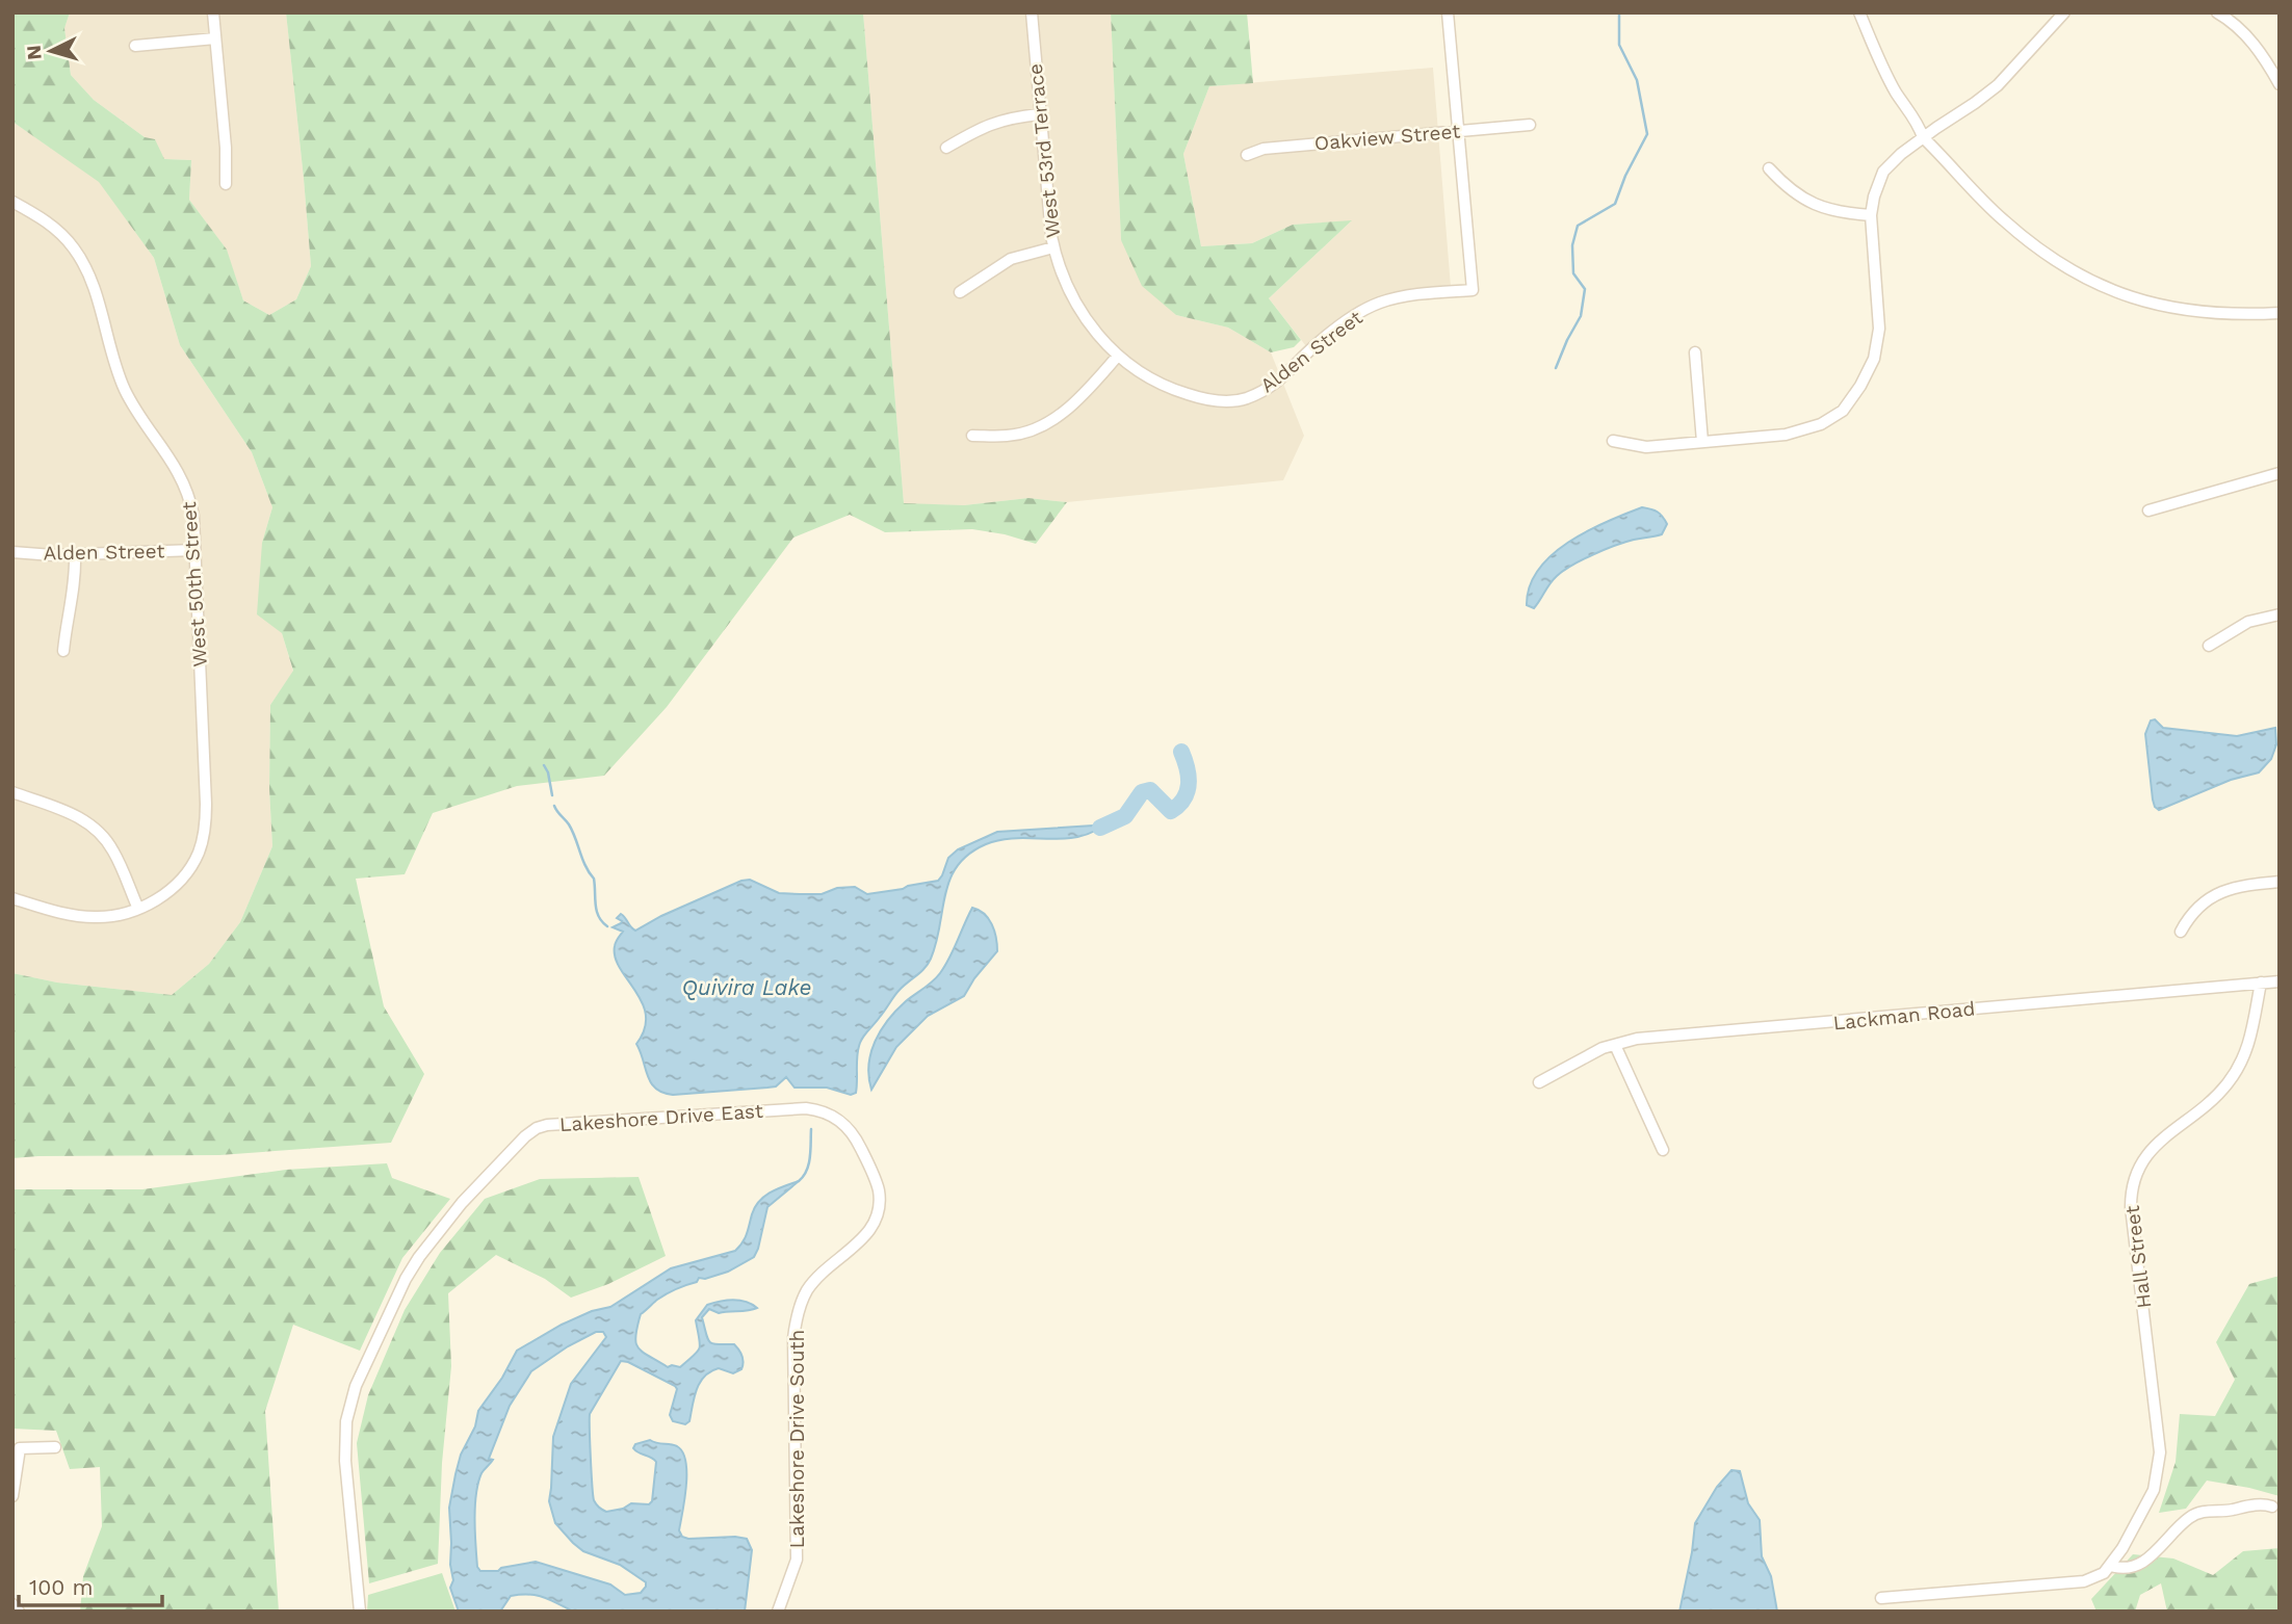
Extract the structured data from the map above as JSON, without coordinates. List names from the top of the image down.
{
  "streets": {
    "street": [
      "Oakview Street",
      "West 53rd Terrace",
      "Alden Street",
      "West 50th Street",
      "Lackman Road",
      "Lakeshore Drive East",
      "Hall Street",
      "Lakeshore Drive South"
    ]
  },
  "crossings": [
    ["Oakview Street", "Alden Street"],
    ["West 53rd Terrace", "Alden Street"],
    ["Alden Street", "West 50th Street"],
    ["Lackman Road", "Hall Street"],
    ["Lakeshore Drive East", "Lakeshore Drive South"]
  ],
  "water": ["Quivira Lake"],
  "scale_bar": "100 m",
  "north": "left"
}
